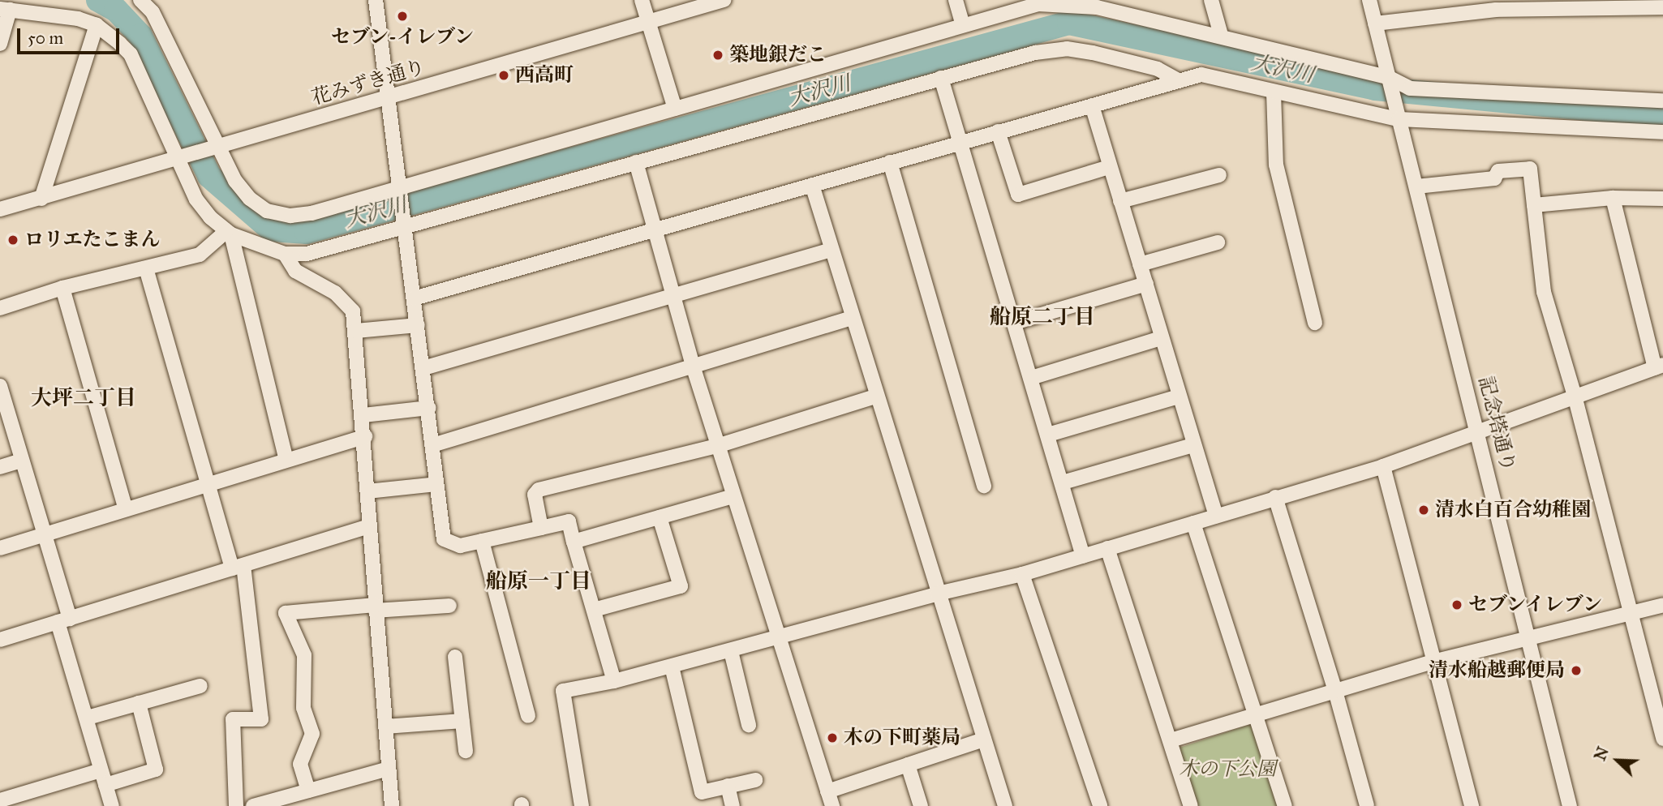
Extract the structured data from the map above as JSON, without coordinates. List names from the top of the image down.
{
  "streets": {
    "street": ["花みずき通り", "記念塔通り"]
  },
  "districts": ["船原二丁目", "大坪二丁目", "船原一丁目"],
  "water": ["大沢川"],
  "parks": ["木の下公園"],
  "places": [
    "セブン-イレブン",
    "築地銀だこ",
    "西高町",
    "ロリエたこまん",
    "清水白百合幼稚園",
    "セブンイレブン",
    "清水船越郵便局",
    "木の下町薬局"
  ],
  "scale_bar": "50 m",
  "north": "top left"
}
